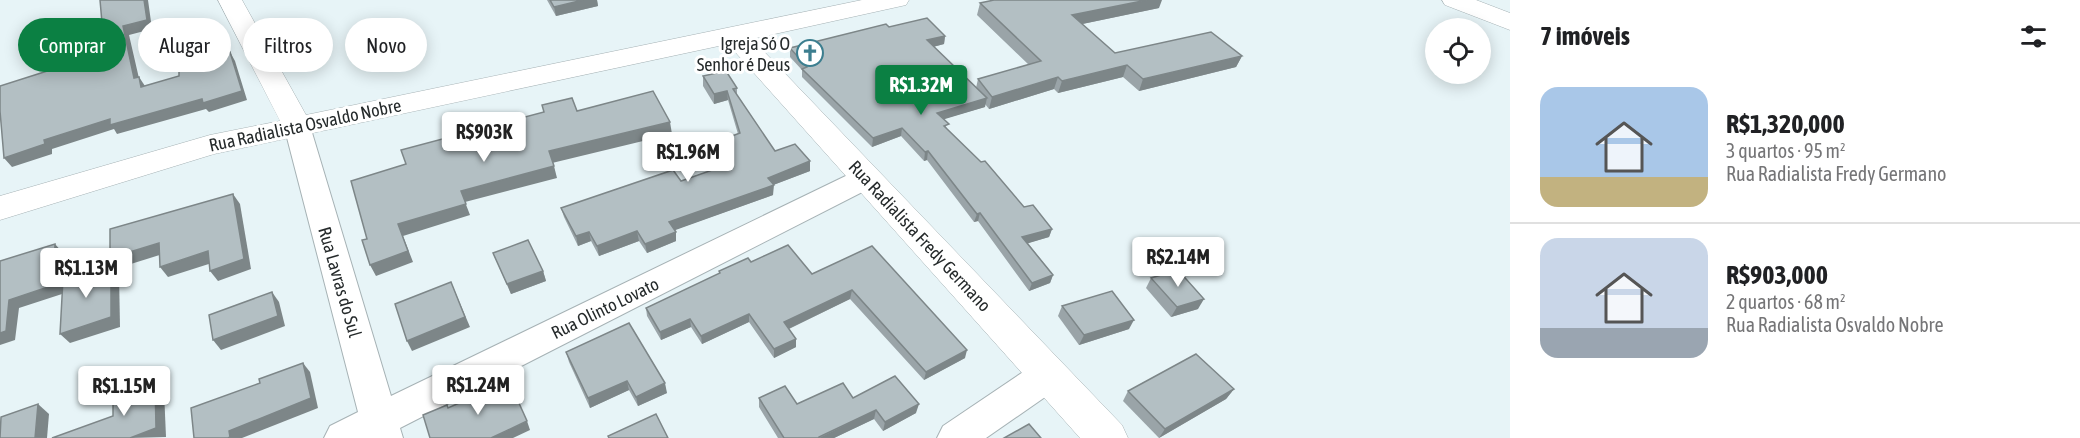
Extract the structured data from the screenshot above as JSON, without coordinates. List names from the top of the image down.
{
  "streets": {
    "street": [
      "Rua Radialista Osvaldo Nobre",
      "Rua Radialista Fredy Germano",
      "Rua Lavras do Sul",
      "Rua Olinto Lovato"
    ]
  },
  "crossings": [
    ["Rua Radialista Osvaldo Nobre", "Rua Radialista Fredy Germano"],
    ["Rua Radialista Osvaldo Nobre", "Rua Lavras do Sul"],
    ["Rua Radialista Fredy Germano", "Rua Olinto Lovato"],
    ["Rua Lavras do Sul", "Rua Olinto Lovato"]
  ],
  "places": {
    "church": ["Igreja Só O Senhor é Deus"]
  },
  "page": {
    "heading": "7 imóveis",
    "chip": [
      "Comprar",
      "Alugar",
      "Filtros",
      "Novo"
    ],
    "price": [
      "R$1.32M",
      "R$903K",
      "R$1.96M",
      "R$2.14M",
      "R$1.13M",
      "R$1.24M",
      "R$1.15M"
    ],
    "list": [
      {
        "name": "R$1,320,000",
        "note": "3 quartos · 95 m² · Rua Radialista Fredy Germano"
      },
      {
        "name": "R$903,000",
        "note": "2 quartos · 68 m² · Rua Radialista Osvaldo Nobre"
      }
    ]
  }
}
